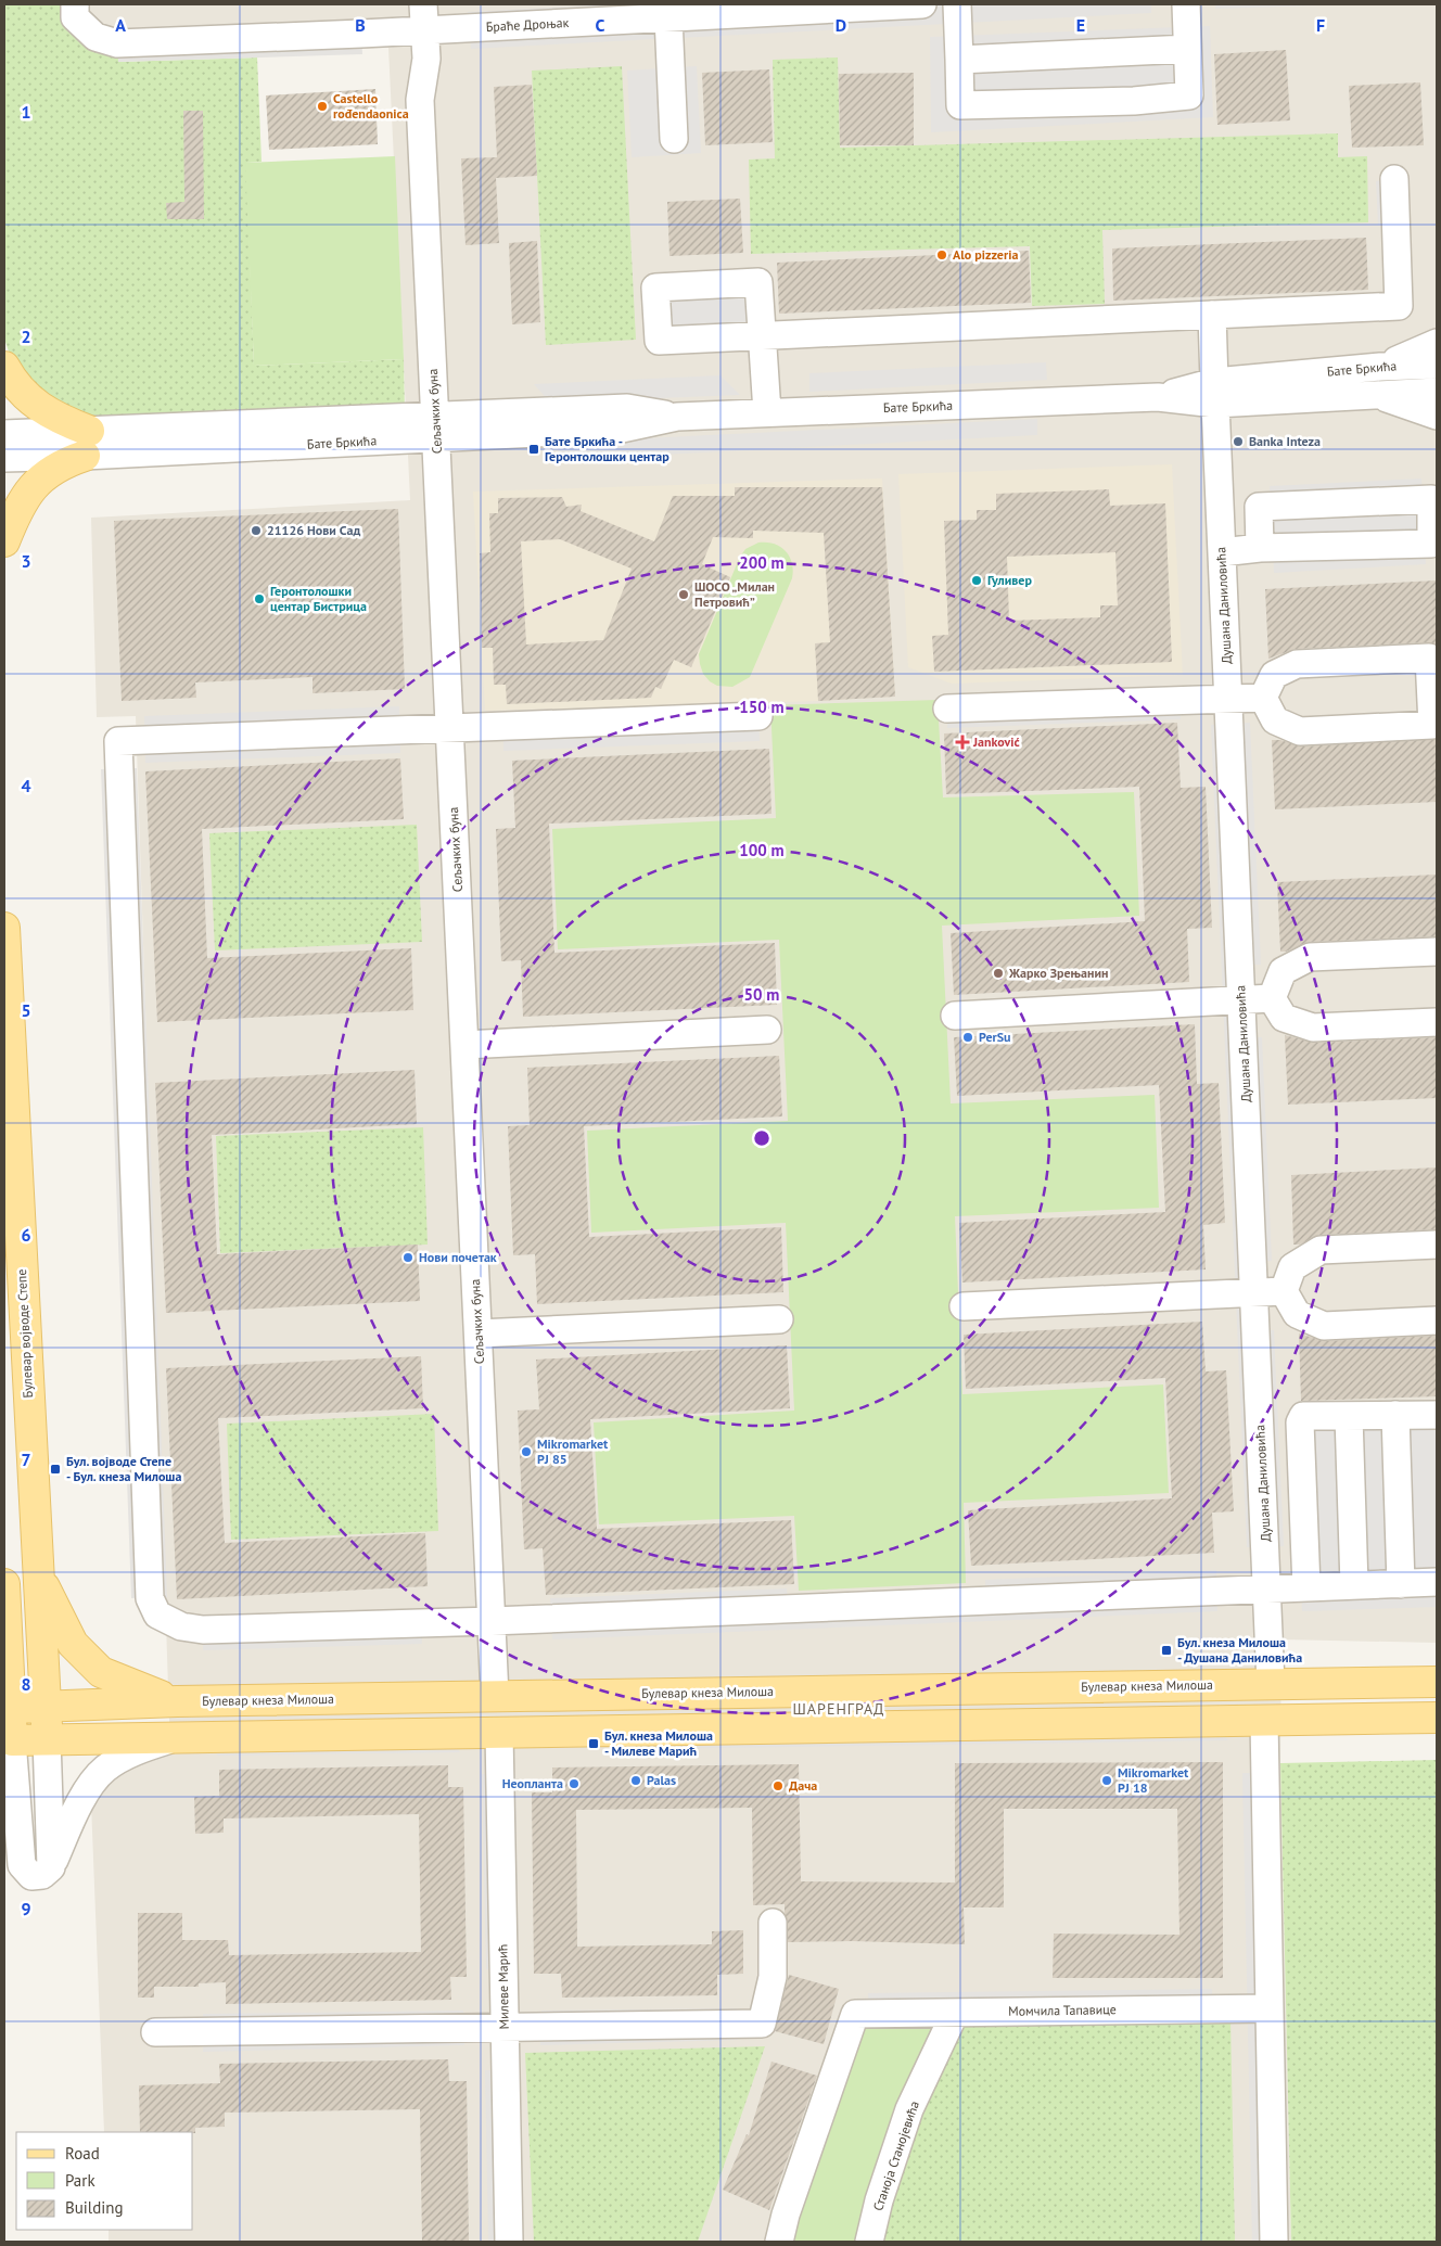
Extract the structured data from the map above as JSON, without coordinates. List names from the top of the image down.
{
  "streets": {
    "main road": ["Булевар војводе Степе", "Булевар кнеза Милоша"],
    "street": [
      "Браће Дроњак",
      "Бате Бркића",
      "Сељачких буна",
      "Душана Даниловића",
      "Милеве Марић",
      "Момчила Тапавице",
      "Станоја Станојевића"
    ]
  },
  "crossings": [
    ["Браће Дроњак", "Сељачких буна"],
    ["Бате Бркића", "Сељачких буна"],
    ["Бате Бркића", "Душана Даниловића"],
    ["Сељачких буна", "Булевар кнеза Милоша"],
    ["Душана Даниловића", "Булевар кнеза Милоша"],
    ["Булевар војводе Степе", "Булевар кнеза Милоша"],
    ["Момчила Тапавице", "Станоја Станојевића"]
  ],
  "districts": ["ШАРЕНГРАД"],
  "places": {
    "other": [
      "Castello rođendaonica",
      "Alo pizzeria",
      "Banka Inteza",
      "21126 Нови Сад",
      "Гуливер",
      "ШОСО „Милан Петровић”",
      "Геронтолошки центар Бистрица",
      "Жарко Зрењанин",
      "PerSu",
      "Нови почетак",
      "Mikromarket PJ 85",
      "Palas",
      "Mikromarket PJ 18",
      "Неопланта",
      "Дача"
    ],
    "transit": [
      "Бате Бркића - Геронтолошки центар",
      "Бул. војводе Степе - Бул. кнеза Милоша",
      "Бул. кнеза Милоша - Душана Даниловића",
      "Бул. кнеза Милоша - Милеве Марић"
    ],
    "health": ["Janković"]
  },
  "legend": ["Road", "Park", "Building"],
  "grid": {
    "columns": [
      "A",
      "B",
      "C",
      "D",
      "E",
      "F"
    ],
    "rows": [
      "1",
      "2",
      "3",
      "4",
      "5",
      "6",
      "7",
      "8",
      "9"
    ]
  },
  "rings": [
    "200 m",
    "150 m",
    "100 m",
    "50 m"
  ]
}
